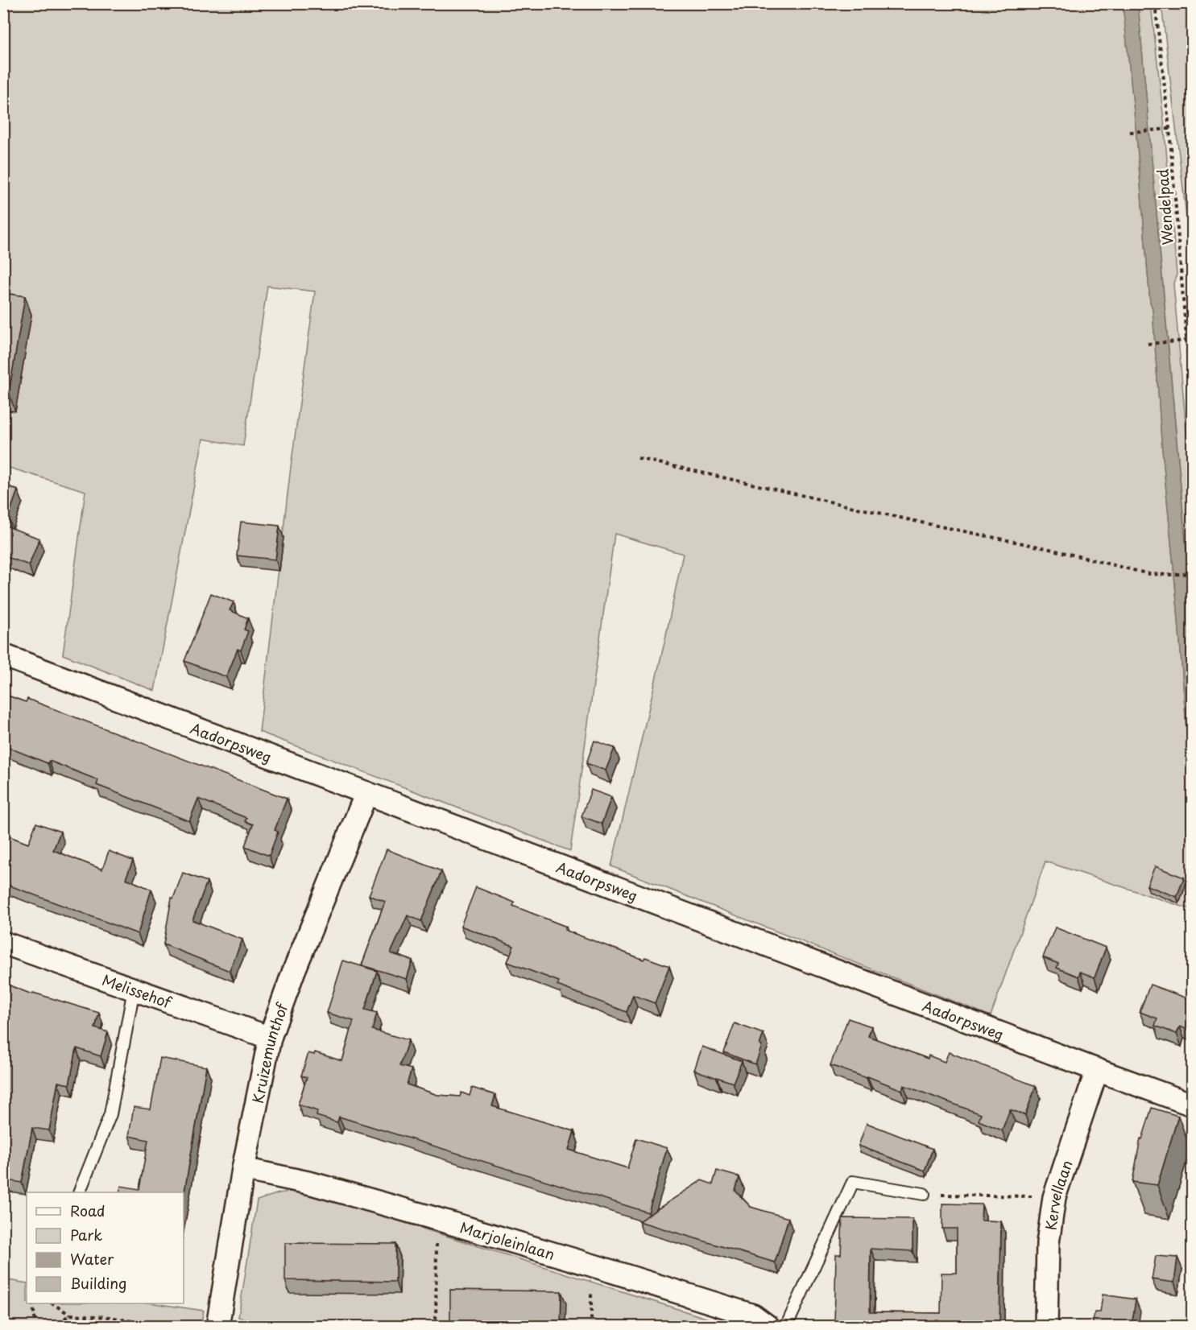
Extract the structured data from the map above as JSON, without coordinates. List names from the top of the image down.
{
  "streets": {
    "street": [
      "Aadorpsweg",
      "Melissehof",
      "Kruizemunthof",
      "Kervellaan",
      "Marjoleinlaan"
    ],
    "path": ["Wendelpad"]
  },
  "crossings": [
    ["Aadorpsweg", "Kruizemunthof"],
    ["Aadorpsweg", "Kervellaan"],
    ["Melissehof", "Kruizemunthof"],
    ["Kruizemunthof", "Marjoleinlaan"]
  ],
  "legend": [
    "Road",
    "Park",
    "Water",
    "Building"
  ]
}
